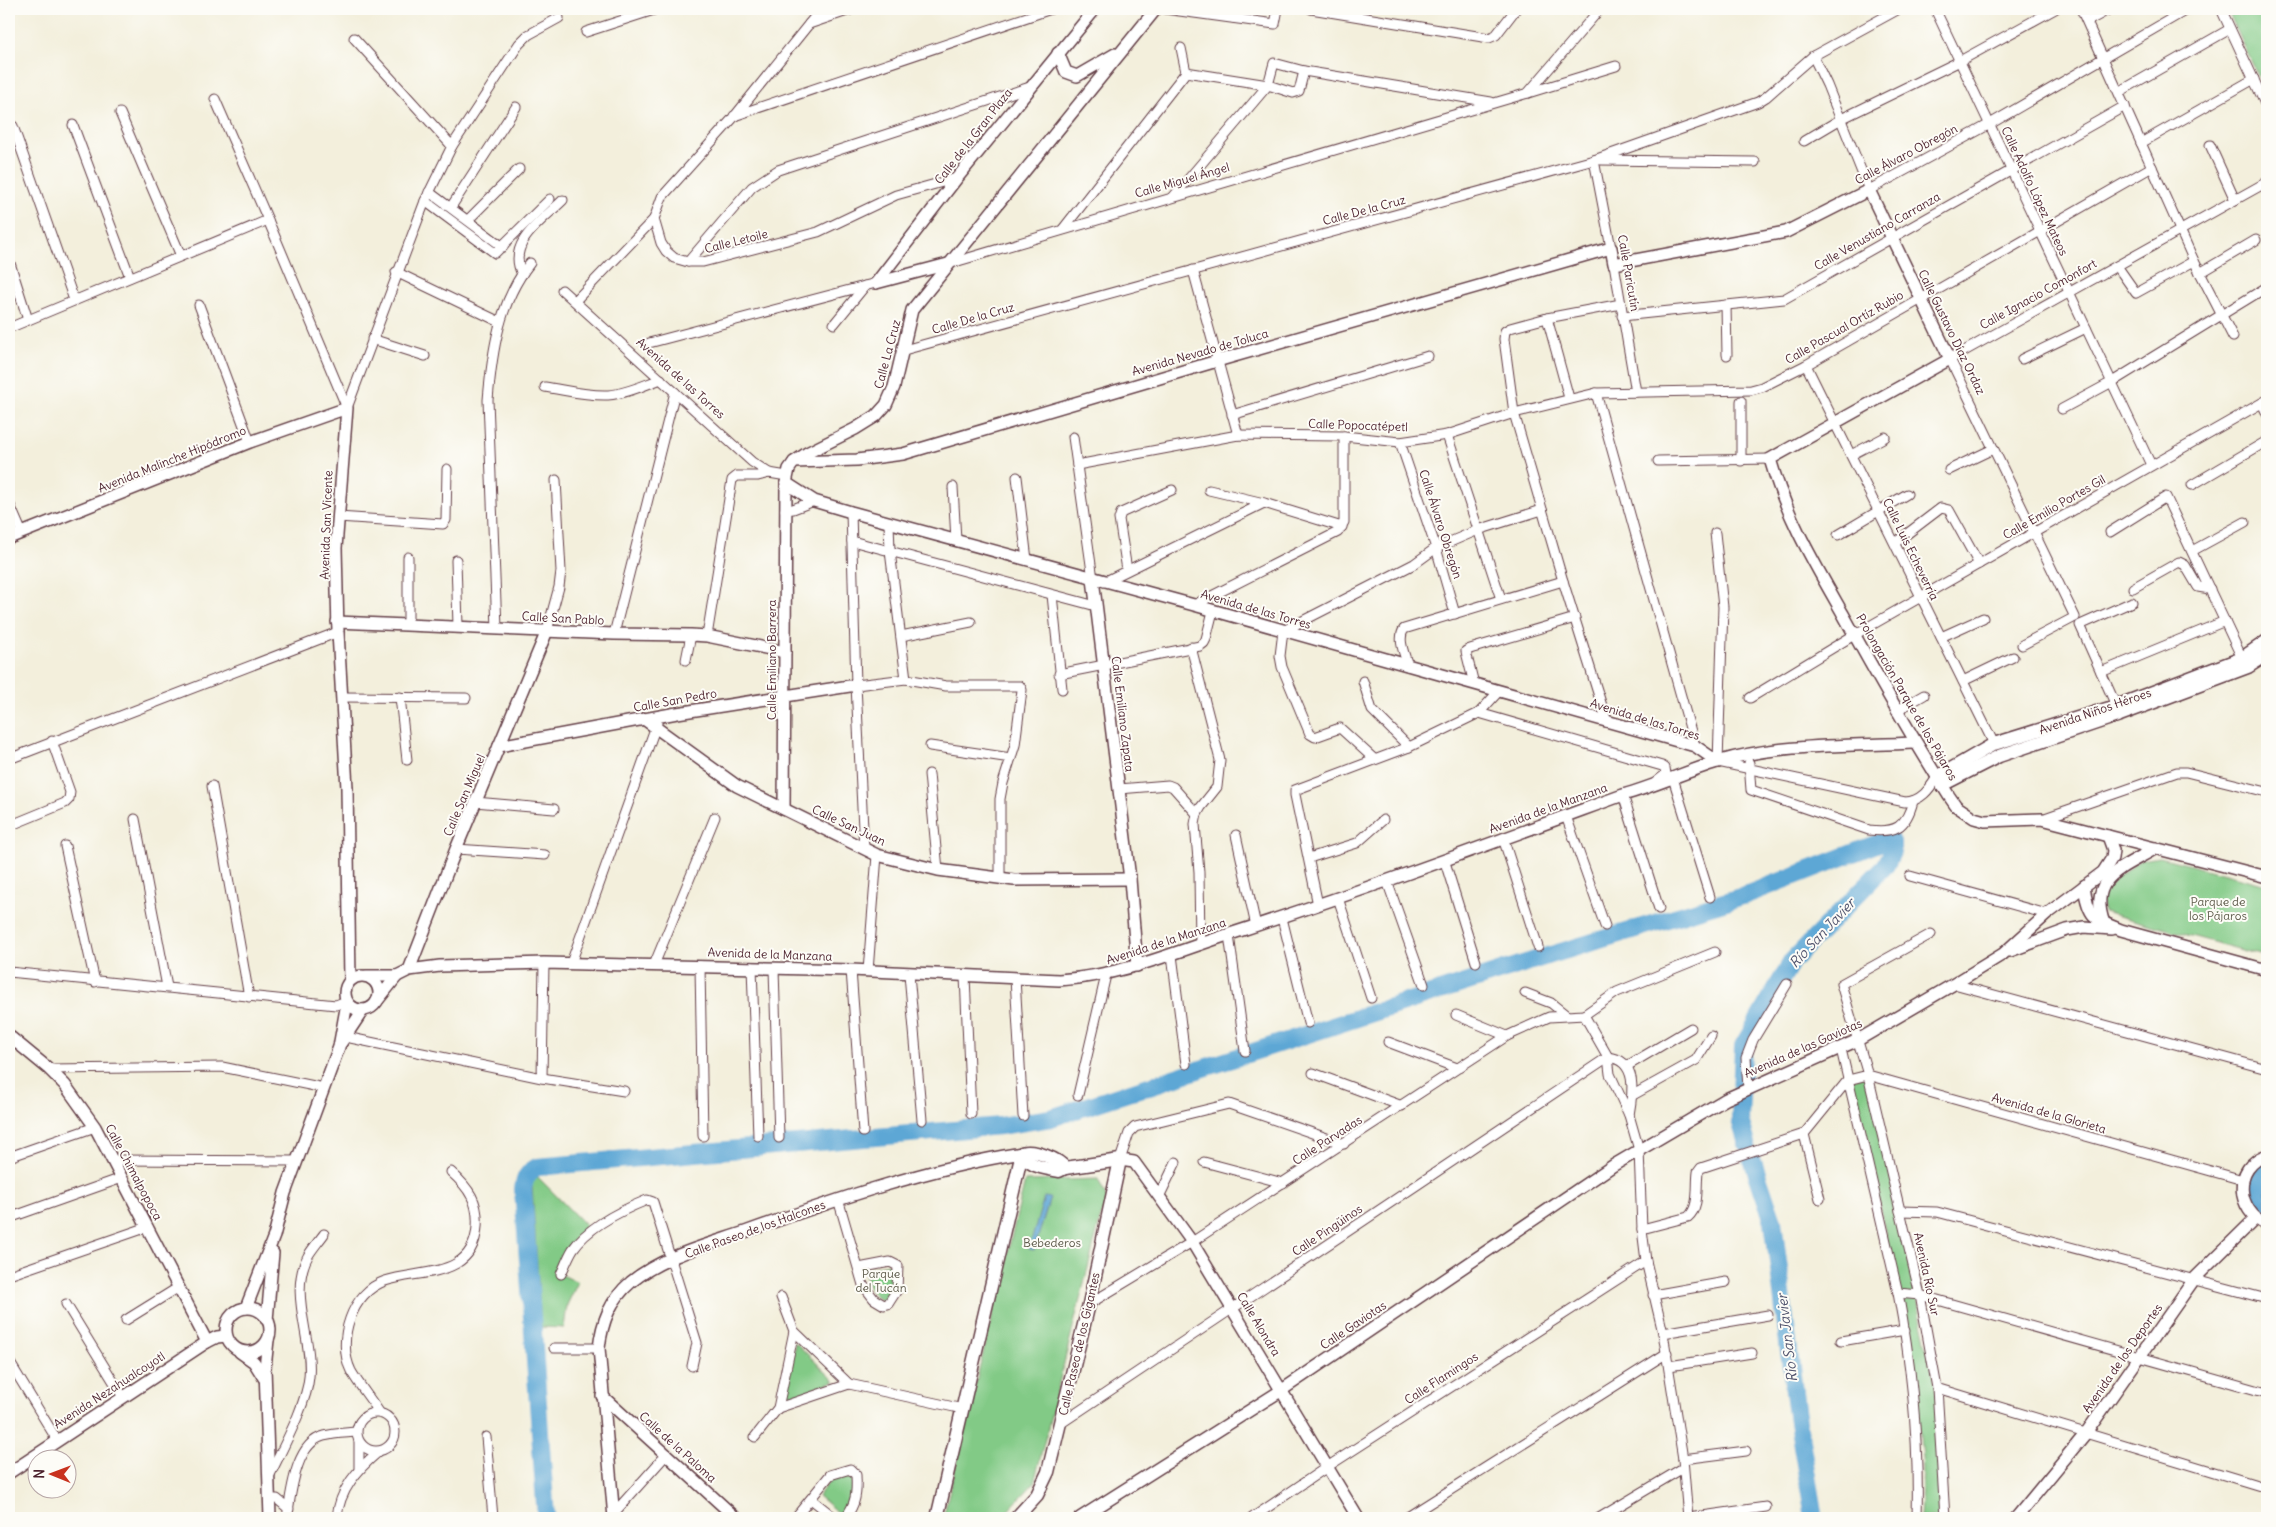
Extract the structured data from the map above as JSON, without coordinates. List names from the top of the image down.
{
  "streets": {
    "main road": ["Avenida Niños Héroes", "Calle Paseo de los Halcones", "Calle Paseo de los Gigantes"],
    "street": [
      "Calle de la Gran Plaza",
      "Calle Álvaro Obregón",
      "Calle Miguel Ángel",
      "Calle Adolfo López Mateos",
      "Calle De la Cruz",
      "Calle Venustiano Carranza",
      "Calle Letoile",
      "Calle Paricutín",
      "Calle Ignacio Comonfort",
      "Calle Pascual Ortíz Rubio",
      "Calle Gustavo Díaz Ordaz",
      "Avenida Nevado de Toluca",
      "Calle La Cruz",
      "Avenida de las Torres",
      "Calle Popocatépetl",
      "Avenida Malinche Hipódromo",
      "Calle Emilio Portes Gil",
      "Avenida San Vicente",
      "Calle Luis Echeverría",
      "Calle San Pablo",
      "Calle Emiliano Barrera",
      "Prolongación Parque de los Pájaros",
      "Calle San Pedro",
      "Calle Emiliano Zapata",
      "Calle San Miguel",
      "Avenida de la Manzana",
      "Calle San Juan",
      "Avenida de las Gaviotas",
      "Avenida de la Glorieta",
      "Calle Parvadas",
      "Calle Chimalpopoca",
      "Calle Pingüinos",
      "Avenida Río Sur",
      "Calle Alondra",
      "Calle Gaviotas",
      "Avenida de los Deportes",
      "Calle Flamingos",
      "Avenida Nezahualcoyotl",
      "Calle de la Paloma"
    ]
  },
  "crossings": [
    ["Calle de la Gran Plaza", "Calle Miguel Ángel"],
    ["Calle de la Gran Plaza", "Calle Letoile"],
    ["Calle Álvaro Obregón", "Calle Adolfo López Mateos"],
    ["Calle Álvaro Obregón", "Calle Paricutín"],
    ["Calle Álvaro Obregón", "Calle Gustavo Díaz Ordaz"],
    ["Calle Álvaro Obregón", "Calle Popocatépetl"],
    ["Calle Miguel Ángel", "Calle La Cruz"],
    ["Calle Adolfo López Mateos", "Calle Venustiano Carranza"],
    ["Calle Adolfo López Mateos", "Calle Ignacio Comonfort"],
    ["Calle Adolfo López Mateos", "Calle Pascual Ortíz Rubio"],
    ["Calle Adolfo López Mateos", "Calle Emilio Portes Gil"],
    ["Calle De la Cruz", "Calle Paricutín"],
    ["Calle De la Cruz", "Calle Gustavo Díaz Ordaz"],
    ["Calle De la Cruz", "Calle La Cruz"],
    ["Calle Venustiano Carranza", "Calle Paricutín"],
    ["Calle Venustiano Carranza", "Calle Gustavo Díaz Ordaz"],
    ["Calle Paricutín", "Calle Pascual Ortíz Rubio"],
    ["Calle Paricutín", "Avenida Nevado de Toluca"],
    ["Calle Paricutín", "Calle Popocatépetl"],
    ["Calle Ignacio Comonfort", "Calle Gustavo Díaz Ordaz"],
    ["Calle Ignacio Comonfort", "Calle Luis Echeverría"],
    ["Calle Ignacio Comonfort", "Prolongación Parque de los Pájaros"],
    ["Calle Pascual Ortíz Rubio", "Calle Gustavo Díaz Ordaz"],
    ["Calle Pascual Ortíz Rubio", "Calle Popocatépetl"],
    ["Calle Pascual Ortíz Rubio", "Calle Luis Echeverría"],
    ["Calle Gustavo Díaz Ordaz", "Calle Emilio Portes Gil"],
    ["Calle Gustavo Díaz Ordaz", "Avenida Niños Héroes"],
    ["Avenida Nevado de Toluca", "Calle La Cruz"],
    ["Avenida Nevado de Toluca", "Avenida de las Torres"],
    ["Calle La Cruz", "Avenida de las Torres"],
    ["Avenida de las Torres", "Calle Emiliano Zapata"],
    ["Avenida de las Torres", "Avenida de la Manzana"],
    ["Calle Popocatépetl", "Calle Emiliano Zapata"],
    ["Avenida Malinche Hipódromo", "Avenida San Vicente"],
    ["Calle Emilio Portes Gil", "Calle Luis Echeverría"],
    ["Calle Emilio Portes Gil", "Prolongación Parque de los Pájaros"],
    ["Avenida San Vicente", "Calle San Pablo"],
    ["Avenida San Vicente", "Avenida de la Manzana"],
    ["Calle Luis Echeverría", "Avenida Niños Héroes"],
    ["Calle San Pablo", "Calle Emiliano Barrera"],
    ["Calle San Pablo", "Calle San Miguel"],
    ["Calle Emiliano Barrera", "Calle San Pedro"],
    ["Calle Emiliano Barrera", "Calle San Juan"],
    ["Prolongación Parque de los Pájaros", "Avenida Niños Héroes"],
    ["Prolongación Parque de los Pájaros", "Avenida de la Manzana"],
    ["Prolongación Parque de los Pájaros", "Avenida de las Gaviotas"],
    ["Calle San Pedro", "Calle San Miguel"],
    ["Calle San Pedro", "Calle San Juan"],
    ["Calle Emiliano Zapata", "Avenida de la Manzana"],
    ["Calle Emiliano Zapata", "Calle San Juan"],
    ["Calle San Miguel", "Avenida de la Manzana"],
    ["Avenida de las Gaviotas", "Avenida Río Sur"],
    ["Avenida de las Gaviotas", "Calle Gaviotas"],
    ["Avenida de la Glorieta", "Avenida Río Sur"],
    ["Calle Parvadas", "Calle Alondra"],
    ["Calle Parvadas", "Calle Paseo de los Gigantes"],
    ["Calle Chimalpopoca", "Avenida Nezahualcoyotl"],
    ["Calle Paseo de los Halcones", "Calle Alondra"],
    ["Calle Paseo de los Halcones", "Calle Paseo de los Gigantes"],
    ["Calle Paseo de los Halcones", "Calle de la Paloma"],
    ["Calle Pingüinos", "Calle Alondra"],
    ["Calle Pingüinos", "Calle Paseo de los Gigantes"],
    ["Calle Alondra", "Calle Gaviotas"],
    ["Calle Alondra", "Calle Paseo de los Gigantes"],
    ["Calle Alondra", "Calle Flamingos"]
  ],
  "water": ["Río San Javier"],
  "parks": ["Parque de los Pájaros", "Bebederos", "Parque del Tucán"],
  "north": "left"
}
